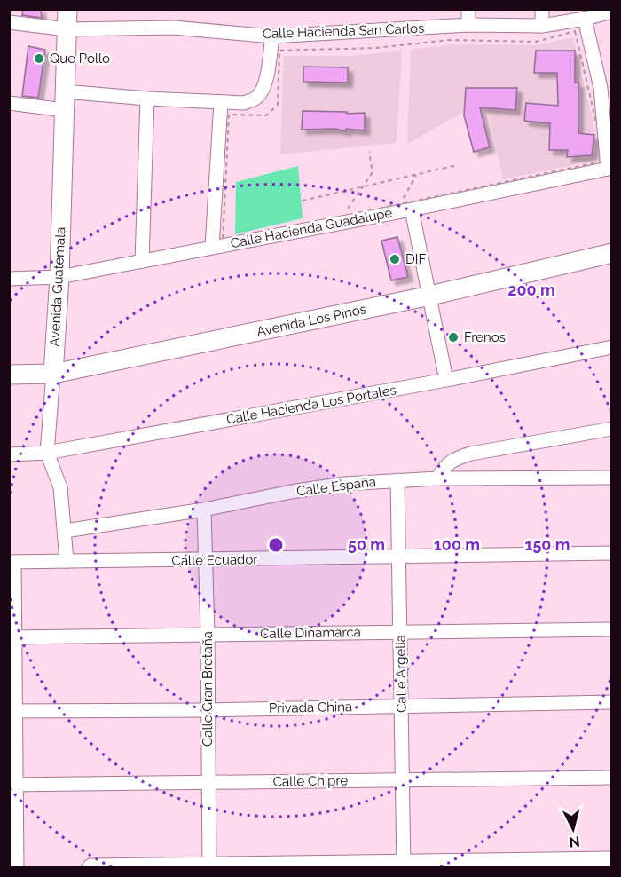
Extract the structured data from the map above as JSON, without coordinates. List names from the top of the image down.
{
  "streets": {
    "street": [
      "Calle Hacienda San Carlos",
      "Calle Hacienda Guadalupe",
      "Avenida Guatemala",
      "Avenida Los Pinos",
      "Calle Hacienda Los Portales",
      "Calle España",
      "Calle Ecuador",
      "Calle Dinamarca",
      "Calle Argelia",
      "Calle Gran Bretaña",
      "Privada China",
      "Calle Chipre"
    ]
  },
  "crossings": [
    ["Calle Hacienda San Carlos", "Avenida Guatemala"],
    ["Calle Hacienda Guadalupe", "Avenida Guatemala"],
    ["Avenida Guatemala", "Avenida Los Pinos"],
    ["Avenida Guatemala", "Calle Hacienda Los Portales"],
    ["Avenida Guatemala", "Calle España"],
    ["Avenida Guatemala", "Calle Ecuador"],
    ["Calle España", "Calle Argelia"],
    ["Calle España", "Calle Gran Bretaña"],
    ["Calle Ecuador", "Calle Argelia"],
    ["Calle Ecuador", "Calle Gran Bretaña"],
    ["Calle Dinamarca", "Calle Argelia"],
    ["Calle Dinamarca", "Calle Gran Bretaña"],
    ["Calle Argelia", "Privada China"],
    ["Calle Argelia", "Calle Chipre"],
    ["Calle Gran Bretaña", "Privada China"],
    ["Calle Gran Bretaña", "Calle Chipre"]
  ],
  "places": ["Que Pollo", "DIF", "Frenos"],
  "north": "bottom",
  "rings": [
    "200 m",
    "50 m",
    "100 m",
    "150 m"
  ]
}
